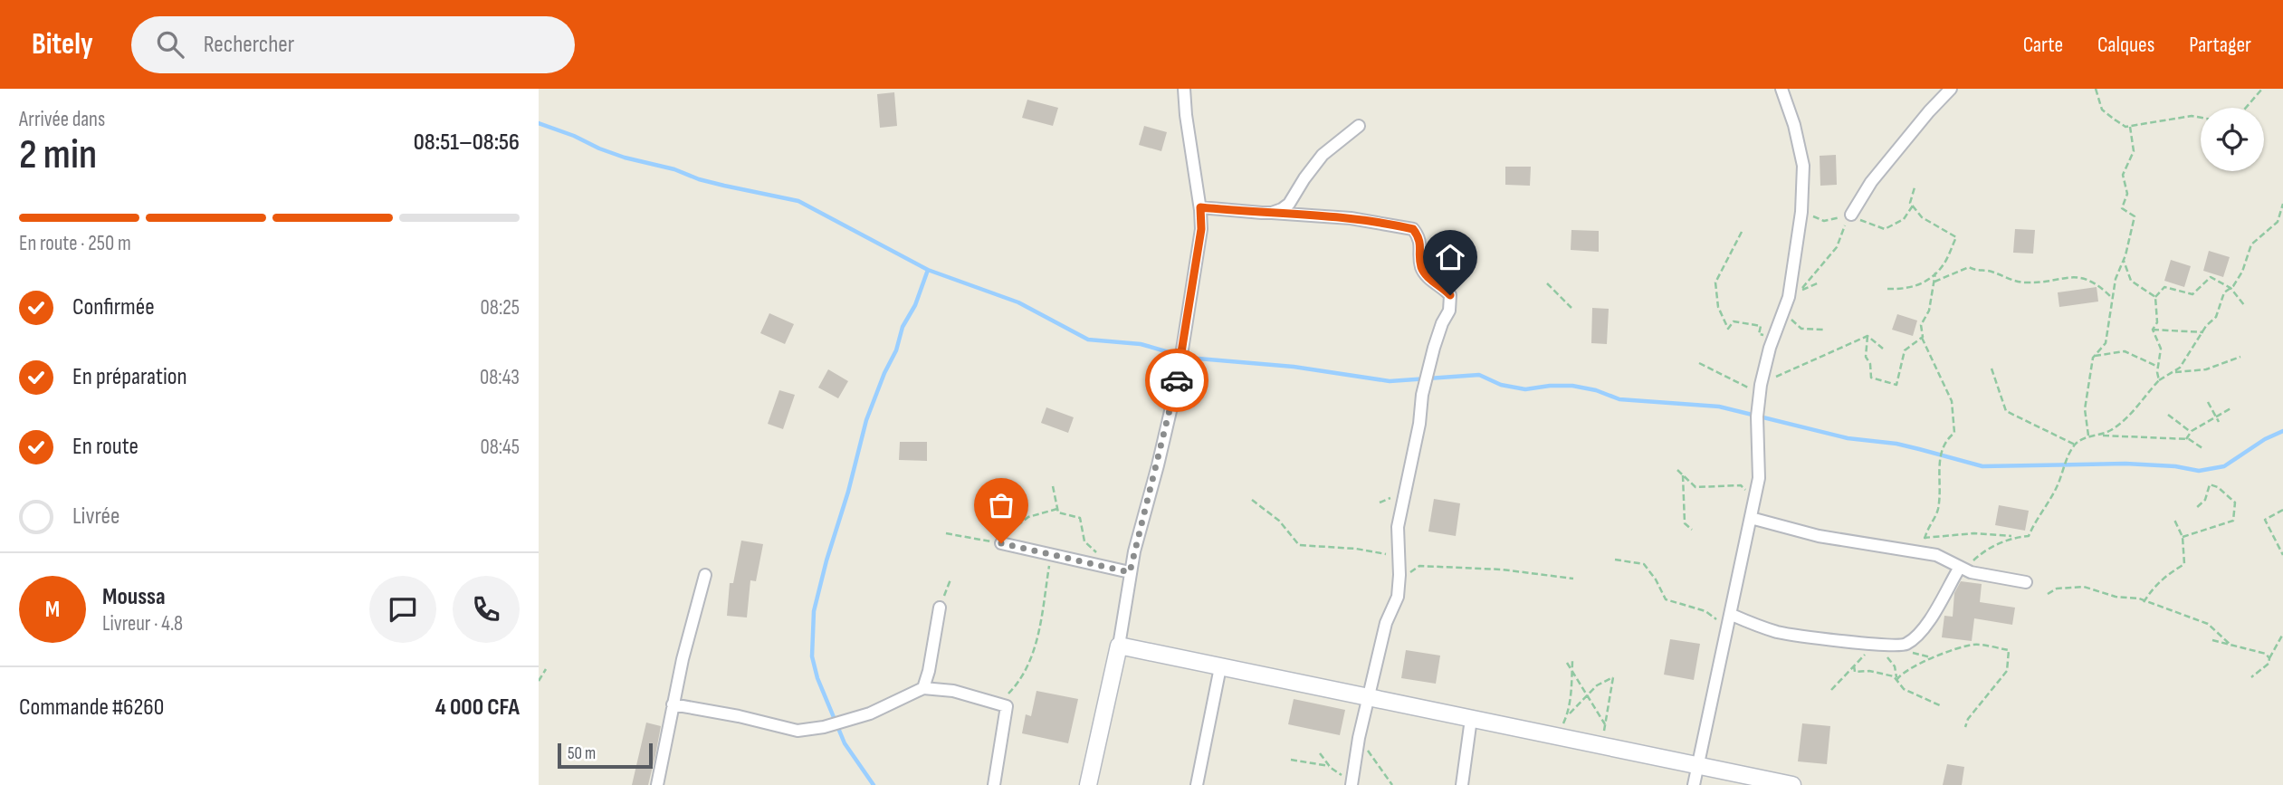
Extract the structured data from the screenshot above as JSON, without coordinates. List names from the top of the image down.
{
  "scale_bar": "50 m",
  "page": {
    "header": "Bitely",
    "search": "Rechercher",
    "nav": ["Carte", "Calques", "Partager"],
    "heading": ["2 min", "Arrivée dans", "08:51–08:56"],
    "panel": [
      "Moussa",
      "Livreur · 4.8",
      "Commande #6260",
      "4 000 CFA"
    ],
    "bar": "En route · 250 m",
    "list": [
      ["Confirmée", "08:25"],
      ["En préparation", "08:43"],
      ["En route", "08:45"],
      "Livrée"
    ],
    "round": "M",
    "scale": "50 m"
  }
}
